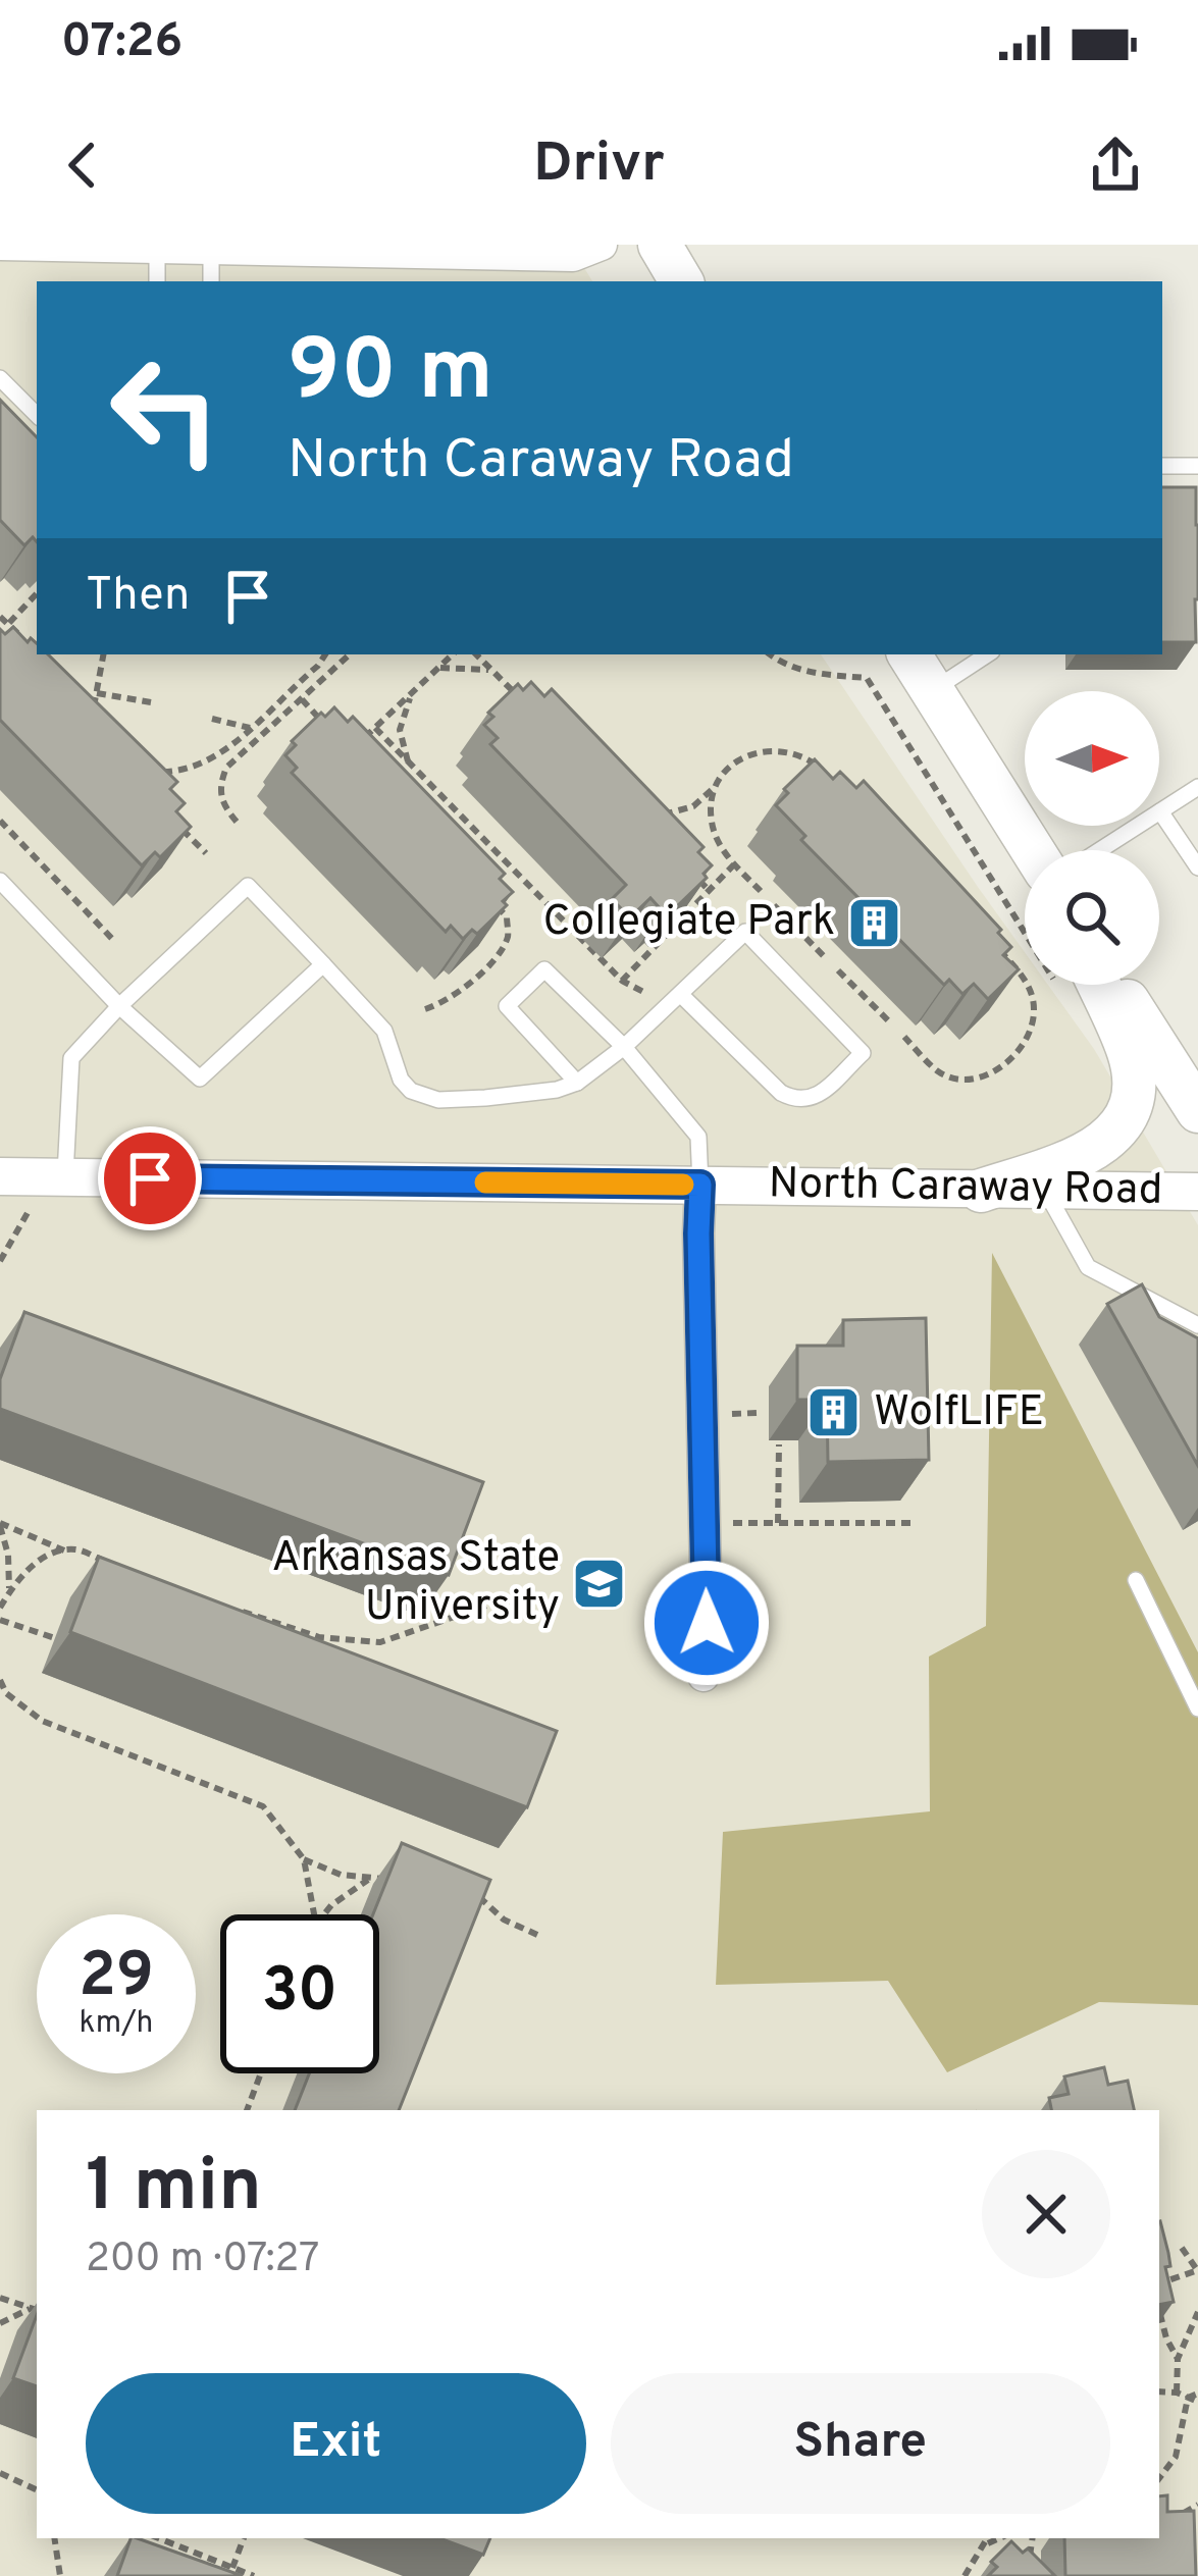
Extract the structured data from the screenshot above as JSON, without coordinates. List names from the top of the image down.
{
  "streets": {
    "street": ["North Caraway Road"]
  },
  "places": {
    "building": ["Collegiate Park", "WolfLIFE"],
    "school or university": ["Arkansas State University"]
  },
  "north": "right",
  "page": {
    "status": "07:26",
    "header": "Drivr",
    "turn": ["90 m", "North Caraway Road"],
    "then": "Then",
    "speed": "29 km/h",
    "limit": "30",
    "heading": ["1 min", "200 m · 07:27"],
    "buttons": ["Exit", "Share"]
  }
}
